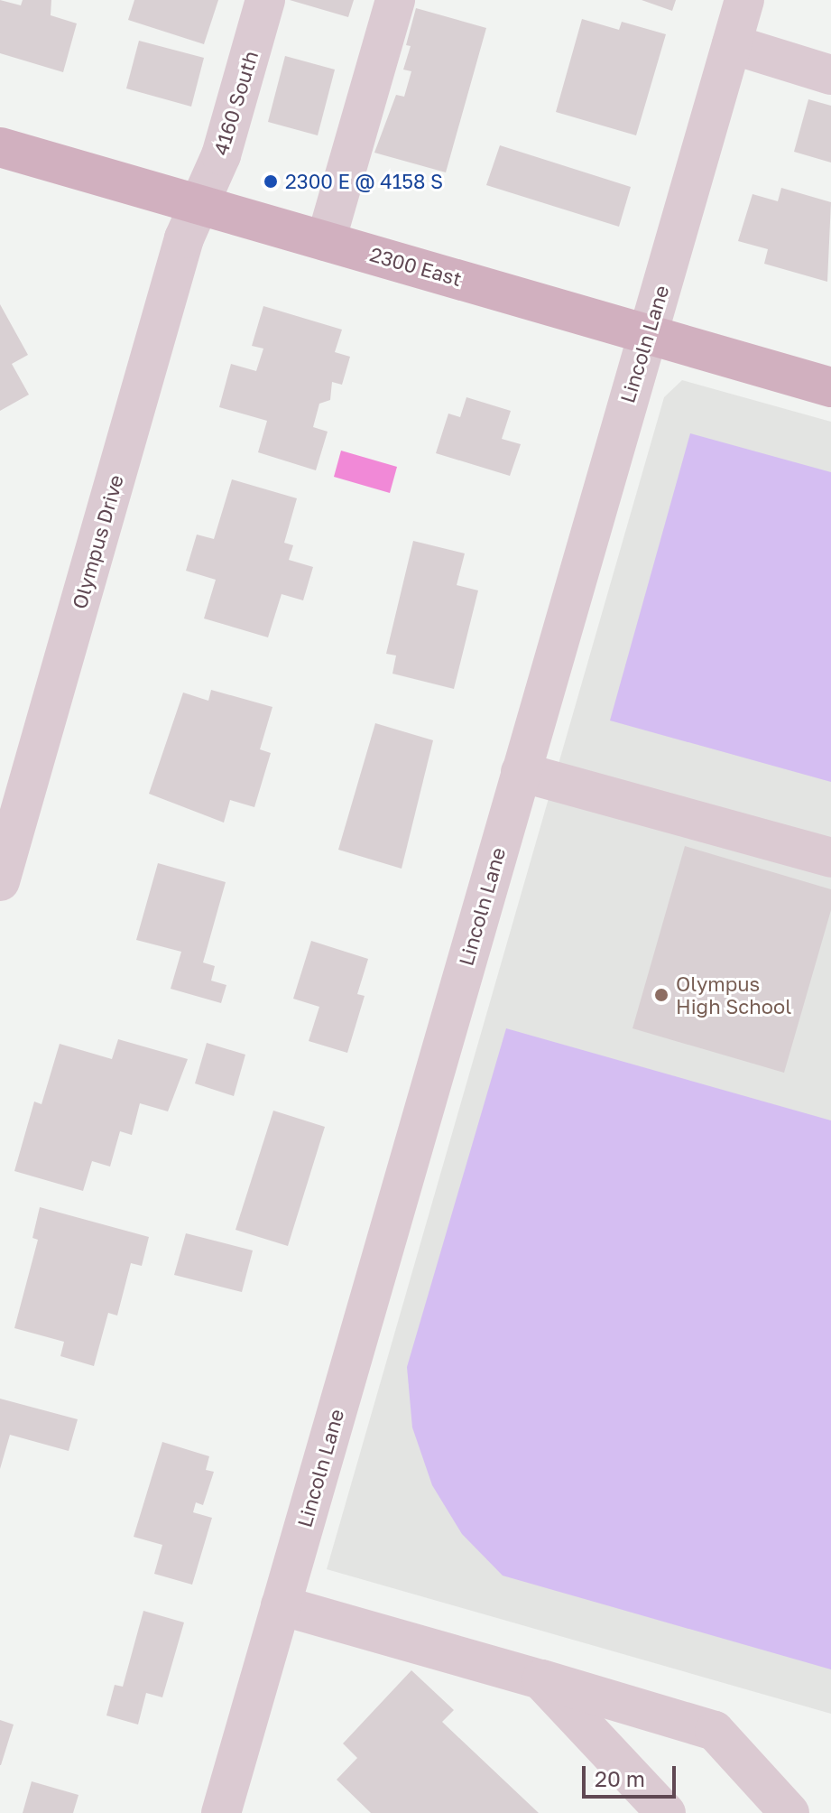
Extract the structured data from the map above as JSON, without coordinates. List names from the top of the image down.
{
  "streets": {
    "main road": ["2300 East"],
    "street": ["4160 South", "Lincoln Lane", "Olympus Drive"]
  },
  "crossings": [
    ["4160 South", "2300 East"],
    ["4160 South", "Olympus Drive"],
    ["2300 East", "Lincoln Lane"],
    ["2300 East", "Olympus Drive"]
  ],
  "places": ["2300 E @ 4158 S", "Olympus High School"],
  "scale_bar": "20 m"
}
